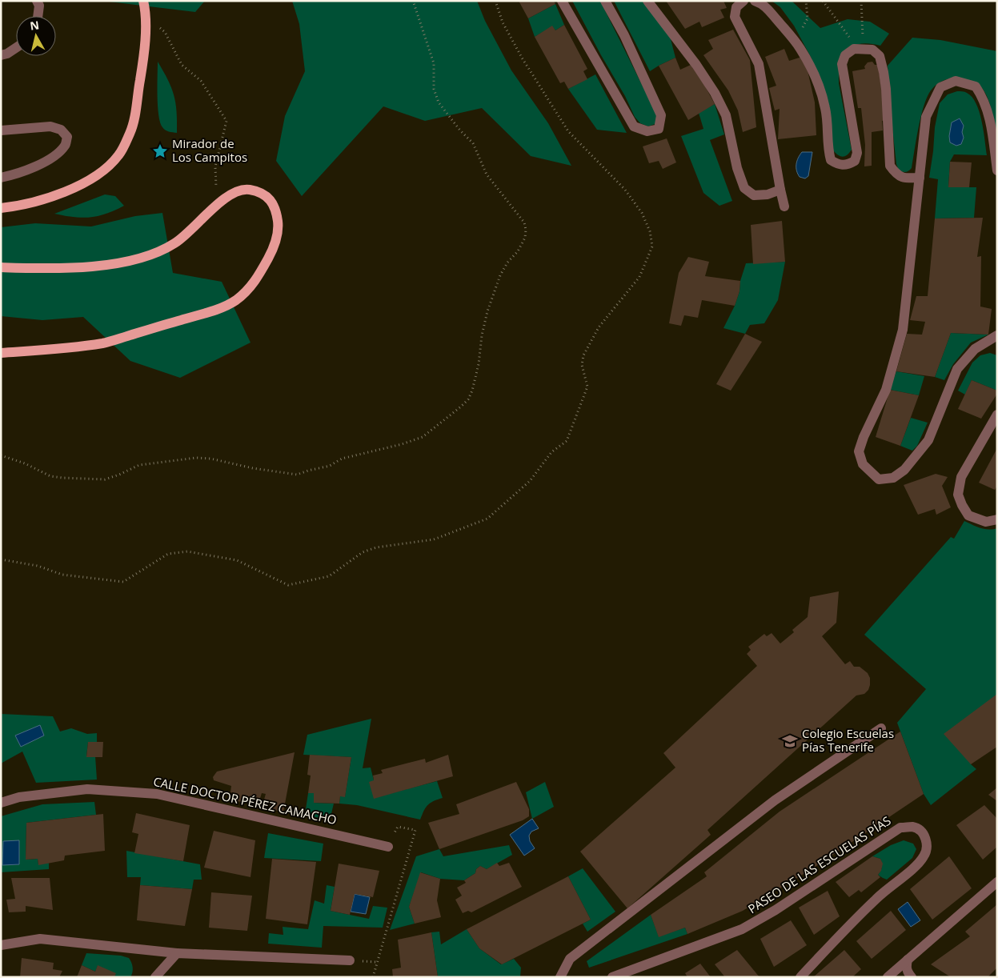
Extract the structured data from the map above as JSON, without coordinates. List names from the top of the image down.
{
  "streets": {
    "street": ["CALLE DOCTOR PÉREZ CAMACHO", "PASEO DE LAS ESCUELAS PÍAS"]
  },
  "places": {
    "place": ["Mirador de Los Campitos"],
    "school or university": ["Colegio Escuelas Pías Tenerife"]
  },
  "north": "top"
}
